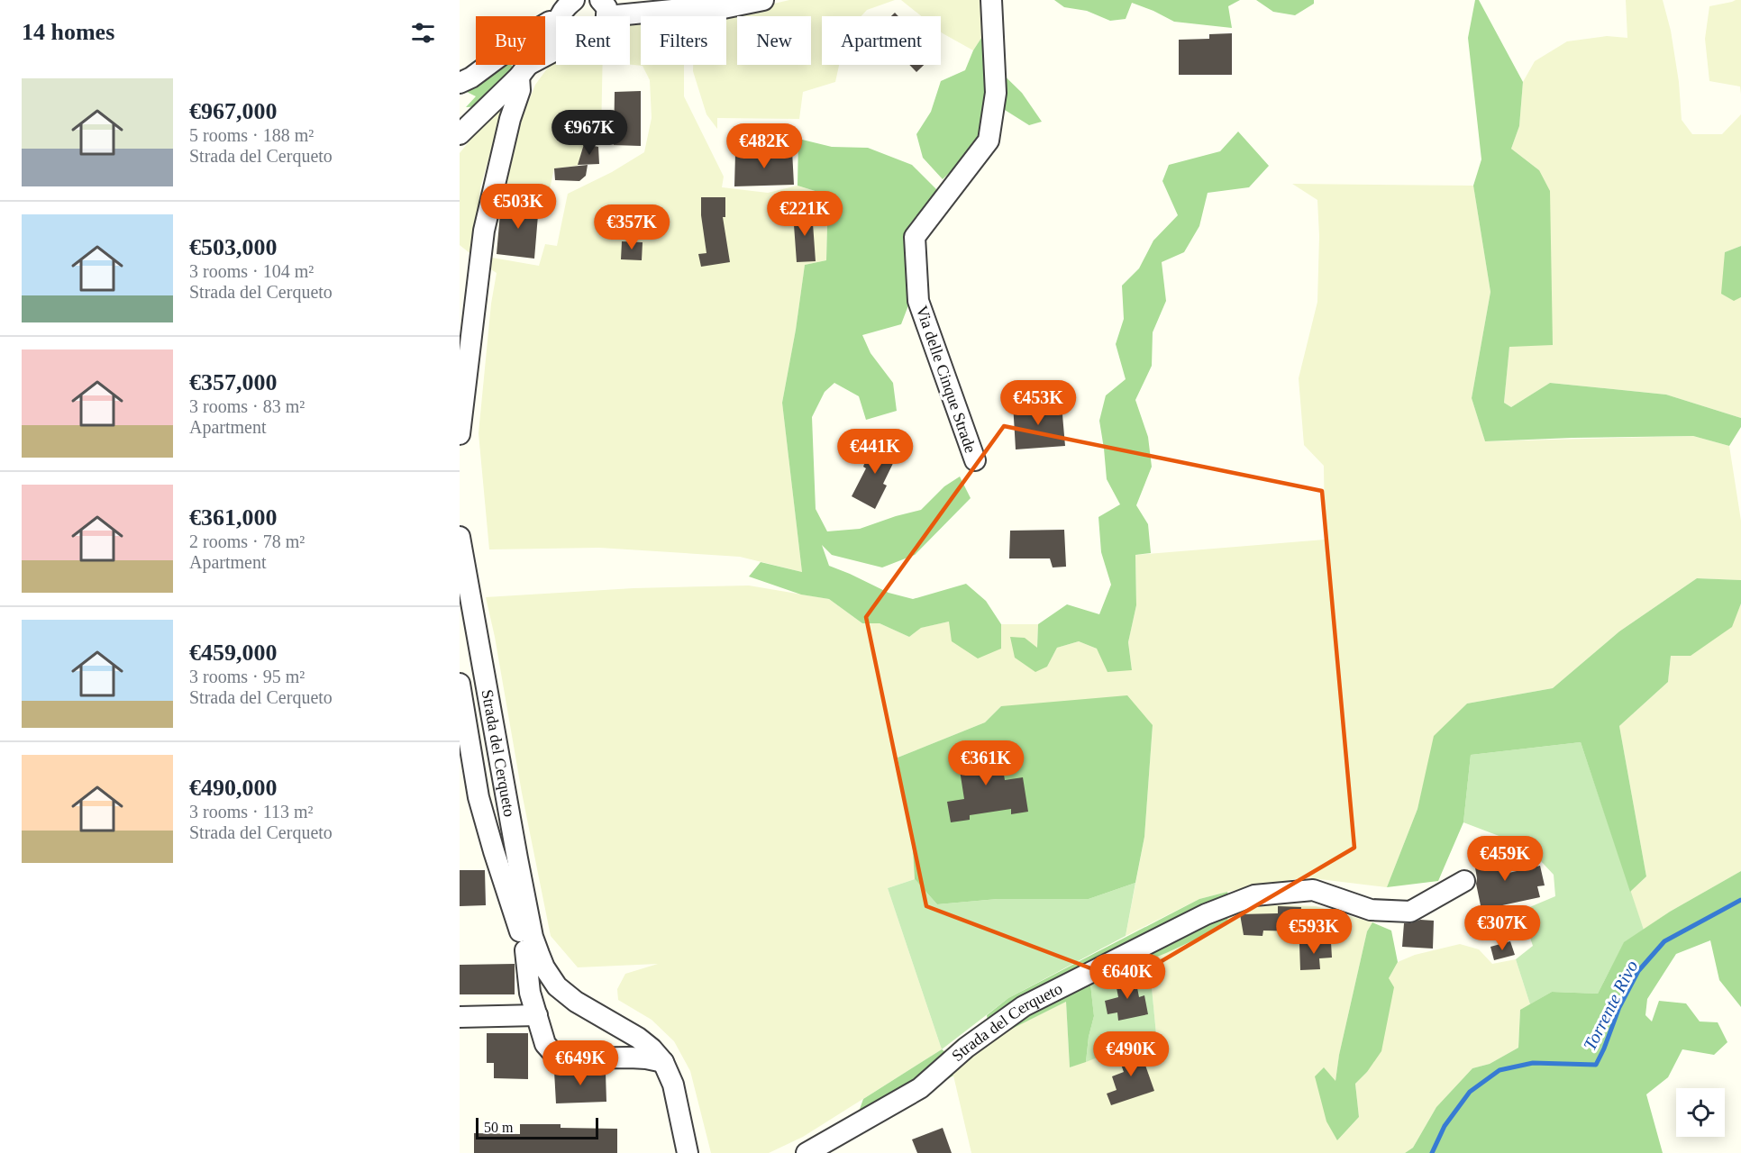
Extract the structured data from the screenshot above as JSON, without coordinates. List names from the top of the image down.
{
  "streets": {
    "street": ["Via delle Cinque Strade", "Strada del Cerqueto"]
  },
  "water": ["Torrente Rivo"],
  "scale_bar": "50 m",
  "page": {
    "heading": "14 homes",
    "chip": [
      "Buy",
      "Rent",
      "Filters",
      "New",
      "Apartment"
    ],
    "list": [
      {
        "name": "€967,000",
        "note": "5 rooms · 188 m² · Strada del Cerqueto"
      },
      {
        "name": "€503,000",
        "note": "3 rooms · 104 m² · Strada del Cerqueto"
      },
      {
        "name": "€357,000",
        "note": "3 rooms · 83 m² · Apartment"
      },
      {
        "name": "€361,000",
        "note": "2 rooms · 78 m² · Apartment"
      },
      {
        "name": "€459,000",
        "note": "3 rooms · 95 m² · Strada del Cerqueto"
      },
      {
        "name": "€490,000",
        "note": "3 rooms · 113 m² · Strada del Cerqueto"
      }
    ],
    "price": [
      "€967K",
      "€482K",
      "€503K",
      "€221K",
      "€357K",
      "€453K",
      "€441K",
      "€361K",
      "€459K",
      "€307K",
      "€593K",
      "€640K",
      "€490K",
      "€649K"
    ],
    "scale": "50 m"
  }
}
